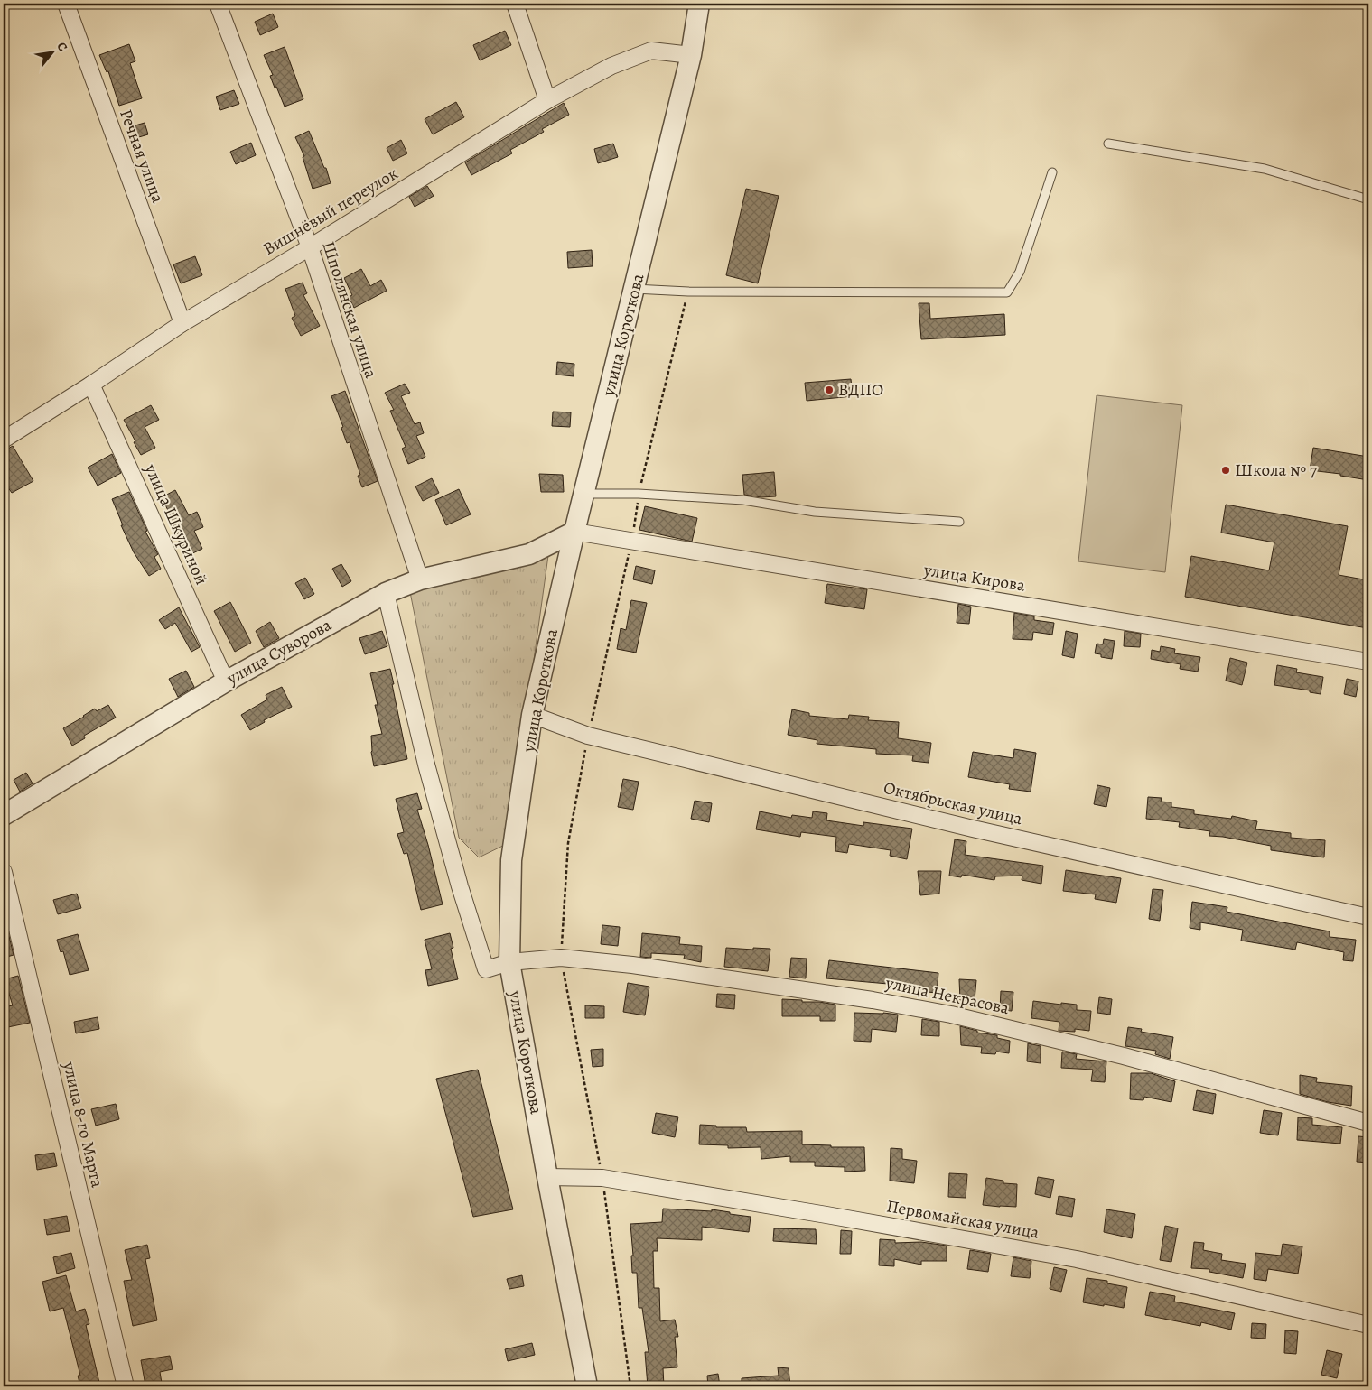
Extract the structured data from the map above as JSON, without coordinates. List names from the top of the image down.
{
  "streets": {
    "street": [
      "Речная улица",
      "Вишнёвый переулок",
      "Шполянская улица",
      "улица Короткова",
      "улица Шкуриной",
      "улица Кирова",
      "улица Суворова",
      "Октябрьская улица",
      "улица Некрасова",
      "улица 8-го Марта",
      "Первомайская улица"
    ]
  },
  "crossings": [
    ["Речная улица", "Вишнёвый переулок"],
    ["Вишнёвый переулок", "Шполянская улица"],
    ["Вишнёвый переулок", "улица Короткова"],
    ["Вишнёвый переулок", "улица Шкуриной"],
    ["Шполянская улица", "улица Суворова"],
    ["улица Короткова", "улица Кирова"],
    ["улица Короткова", "улица Суворова"],
    ["улица Короткова", "Октябрьская улица"],
    ["улица Короткова", "улица Некрасова"],
    ["улица Короткова", "Первомайская улица"],
    ["улица Шкуриной", "улица Суворова"],
    ["улица Кирова", "улица Суворова"],
    ["улица Суворова", "улица Некрасова"]
  ],
  "places": ["ВДПО", "Школа № 7"],
  "north": "top right"
}
